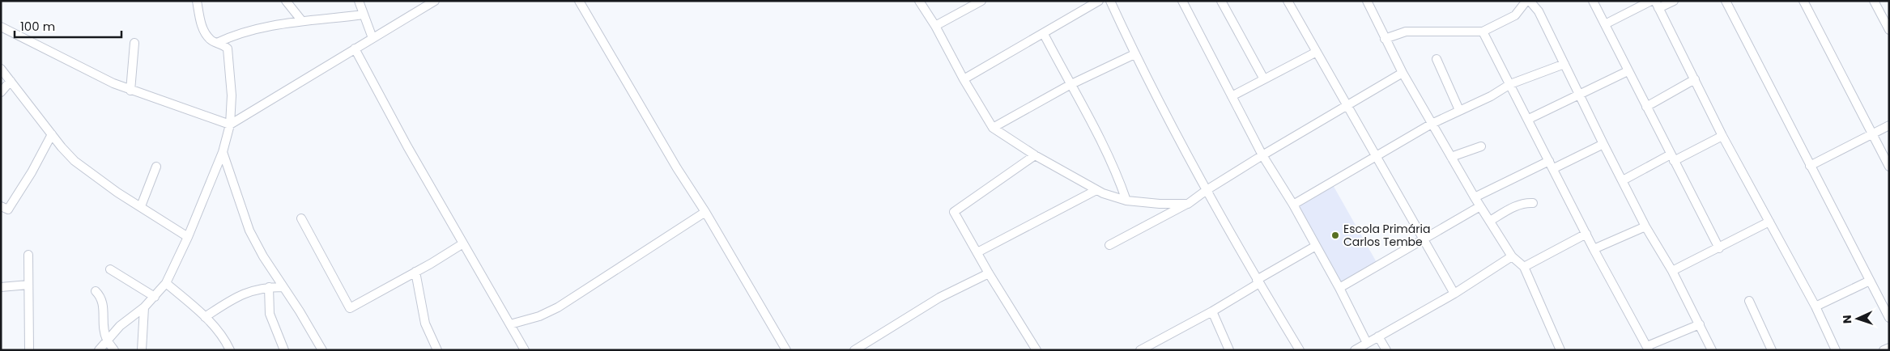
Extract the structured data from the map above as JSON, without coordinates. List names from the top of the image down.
{
  "places": ["Escola Primária Carlos Tembe"],
  "scale_bar": "100 m",
  "north": "left"
}
